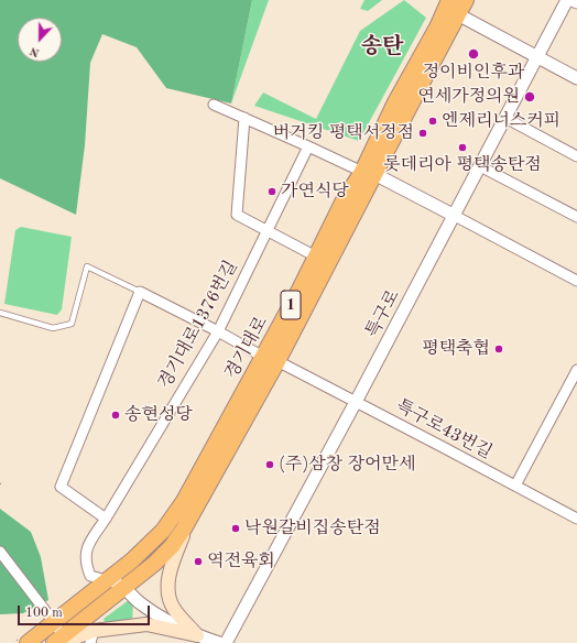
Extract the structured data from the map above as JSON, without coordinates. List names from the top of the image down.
{
  "streets": {
    "main road": ["1", "경기대로"],
    "street": ["특구로", "경기대로1376번길", "특구로43번길"]
  },
  "crossings": [
    ["특구로", "특구로43번길"],
    ["경기대로1376번길", "경기대로"],
    ["경기대로1376번길", "특구로43번길"],
    ["경기대로", "특구로43번길"]
  ],
  "districts": ["송탄"],
  "places": [
    "정이비인후과",
    "연세가정의원",
    "엔제리너스커피",
    "버거킹 평택서정점",
    "롯데리아 평택송탄점",
    "가연식당",
    "평택축협",
    "송현성당",
    "(주)삼창 장어만세",
    "낙원갈비집송탄점",
    "역전육회"
  ],
  "scale_bar": "100 m",
  "north": "bottom"
}
